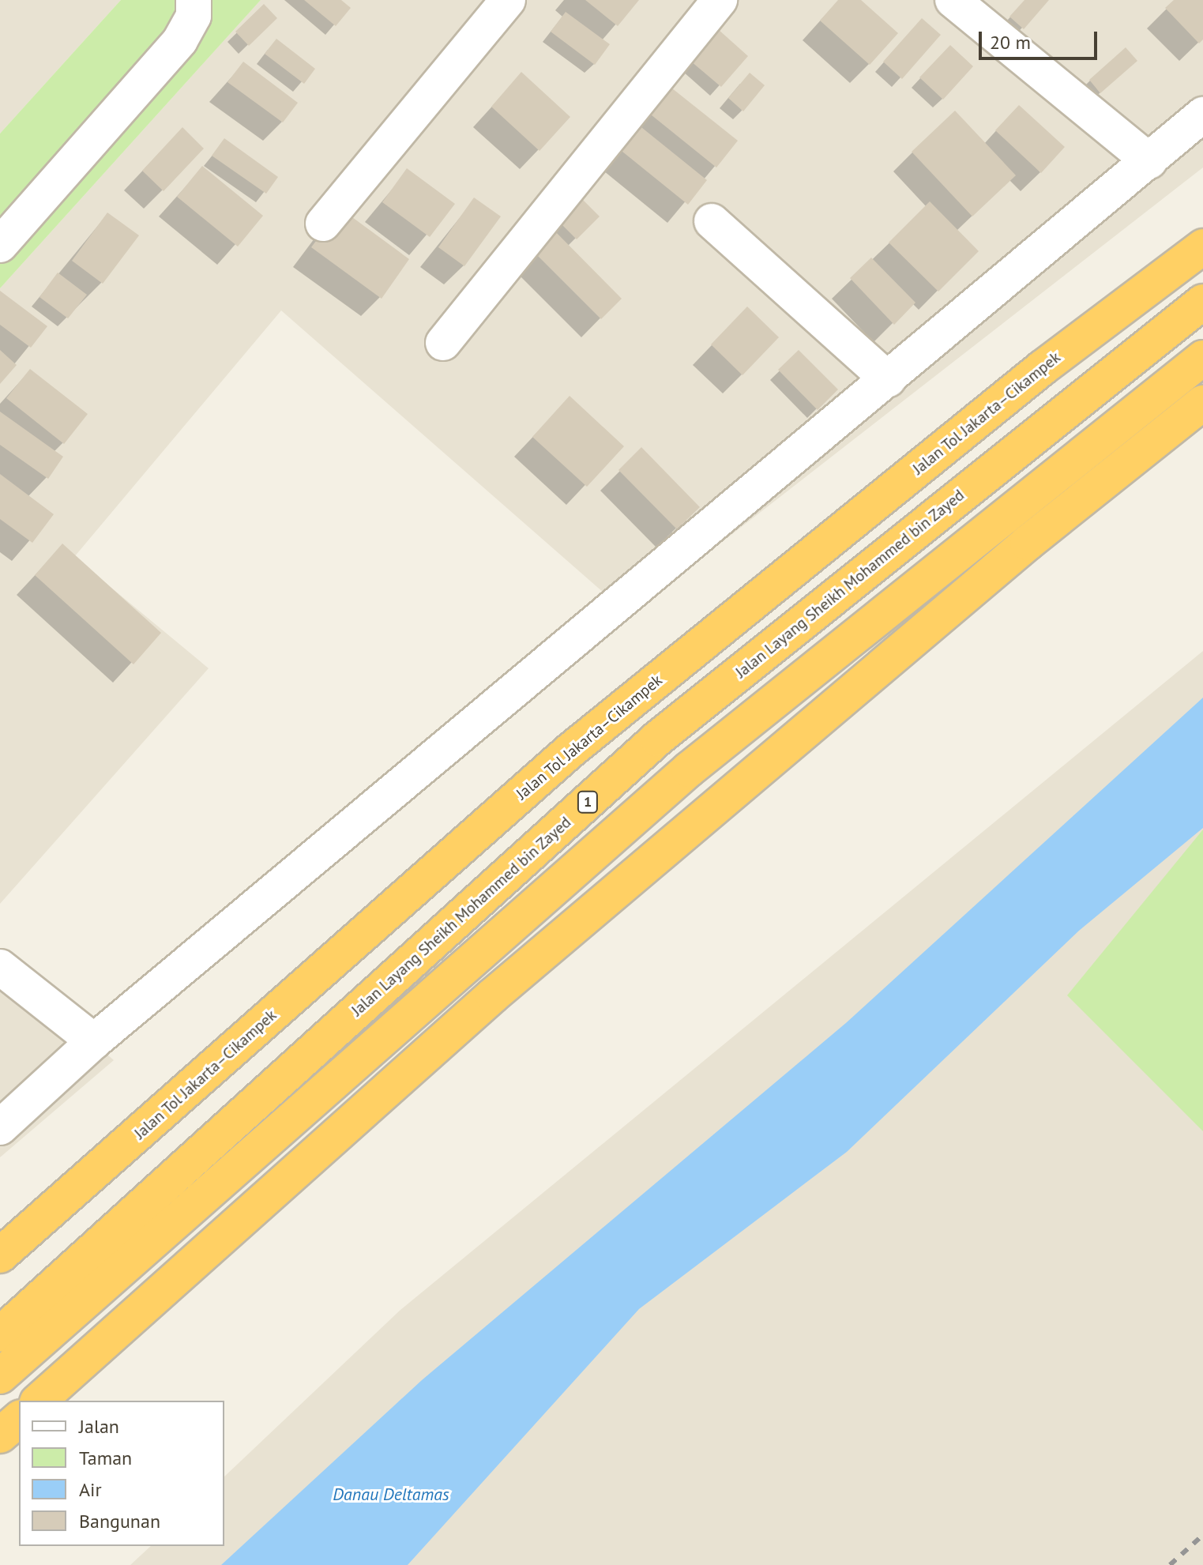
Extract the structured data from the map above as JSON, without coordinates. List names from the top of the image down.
{
  "streets": {
    "highway": ["Jalan Tol Jakarta–Cikampek", "Jalan Layang Sheikh Mohammed bin Zayed", "1"]
  },
  "water": ["Danau Deltamas"],
  "legend": [
    "Jalan",
    "Taman",
    "Air",
    "Bangunan"
  ],
  "scale_bar": "20 m"
}
